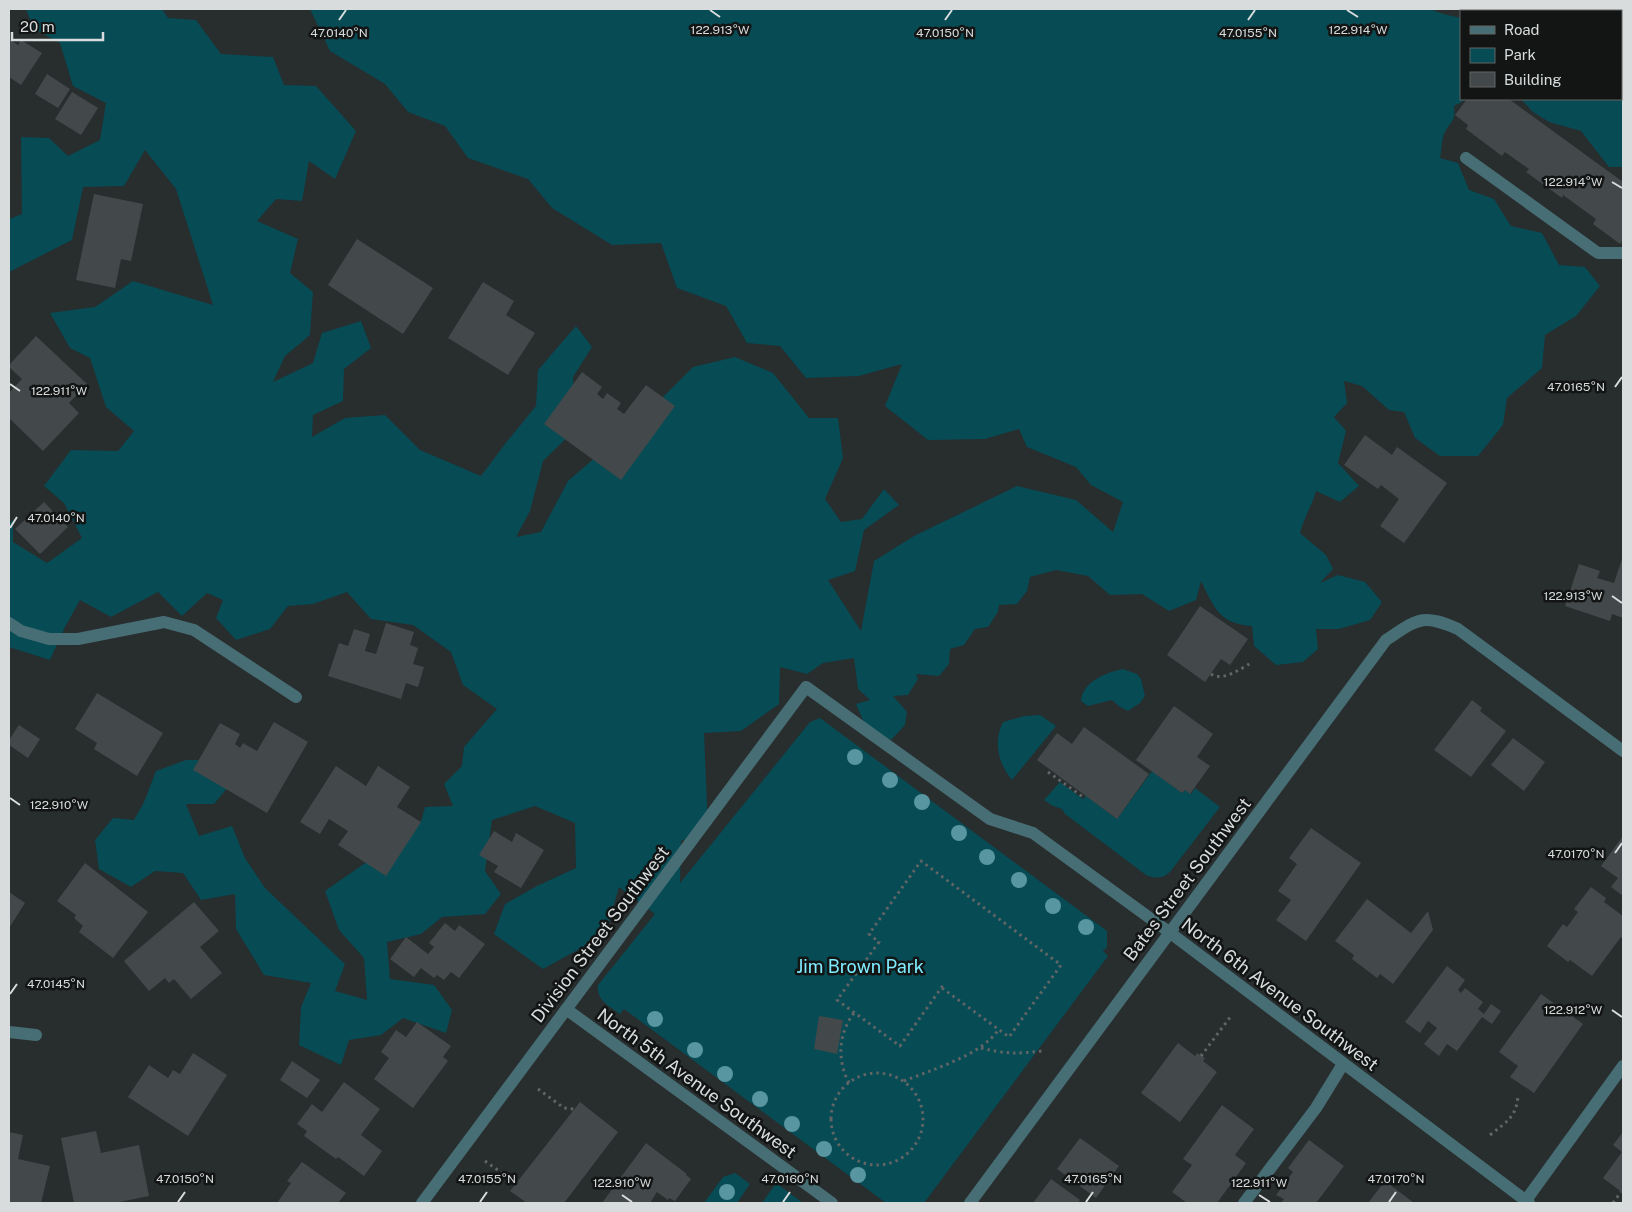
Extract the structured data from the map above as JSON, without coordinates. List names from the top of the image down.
{
  "streets": {
    "street": [
      "Bates Street Southwest",
      "Division Street Southwest",
      "North 6th Avenue Southwest",
      "North 5th Avenue Southwest"
    ]
  },
  "crossings": [
    ["Bates Street Southwest", "North 6th Avenue Southwest"],
    ["Division Street Southwest", "North 6th Avenue Southwest"],
    ["Division Street Southwest", "North 5th Avenue Southwest"]
  ],
  "parks": ["Jim Brown Park"],
  "legend": ["Road", "Park", "Building"],
  "scale_bar": "20 m",
  "coordinates": [
    "122.913°W",
    "122.914°W",
    "47.0150°N",
    "47.0155°N",
    "47.0140°N",
    "47.0165°N",
    "122.911°W",
    "122.910°W",
    "47.0170°N",
    "47.0145°N",
    "122.912°W",
    "47.0160°N"
  ]
}
